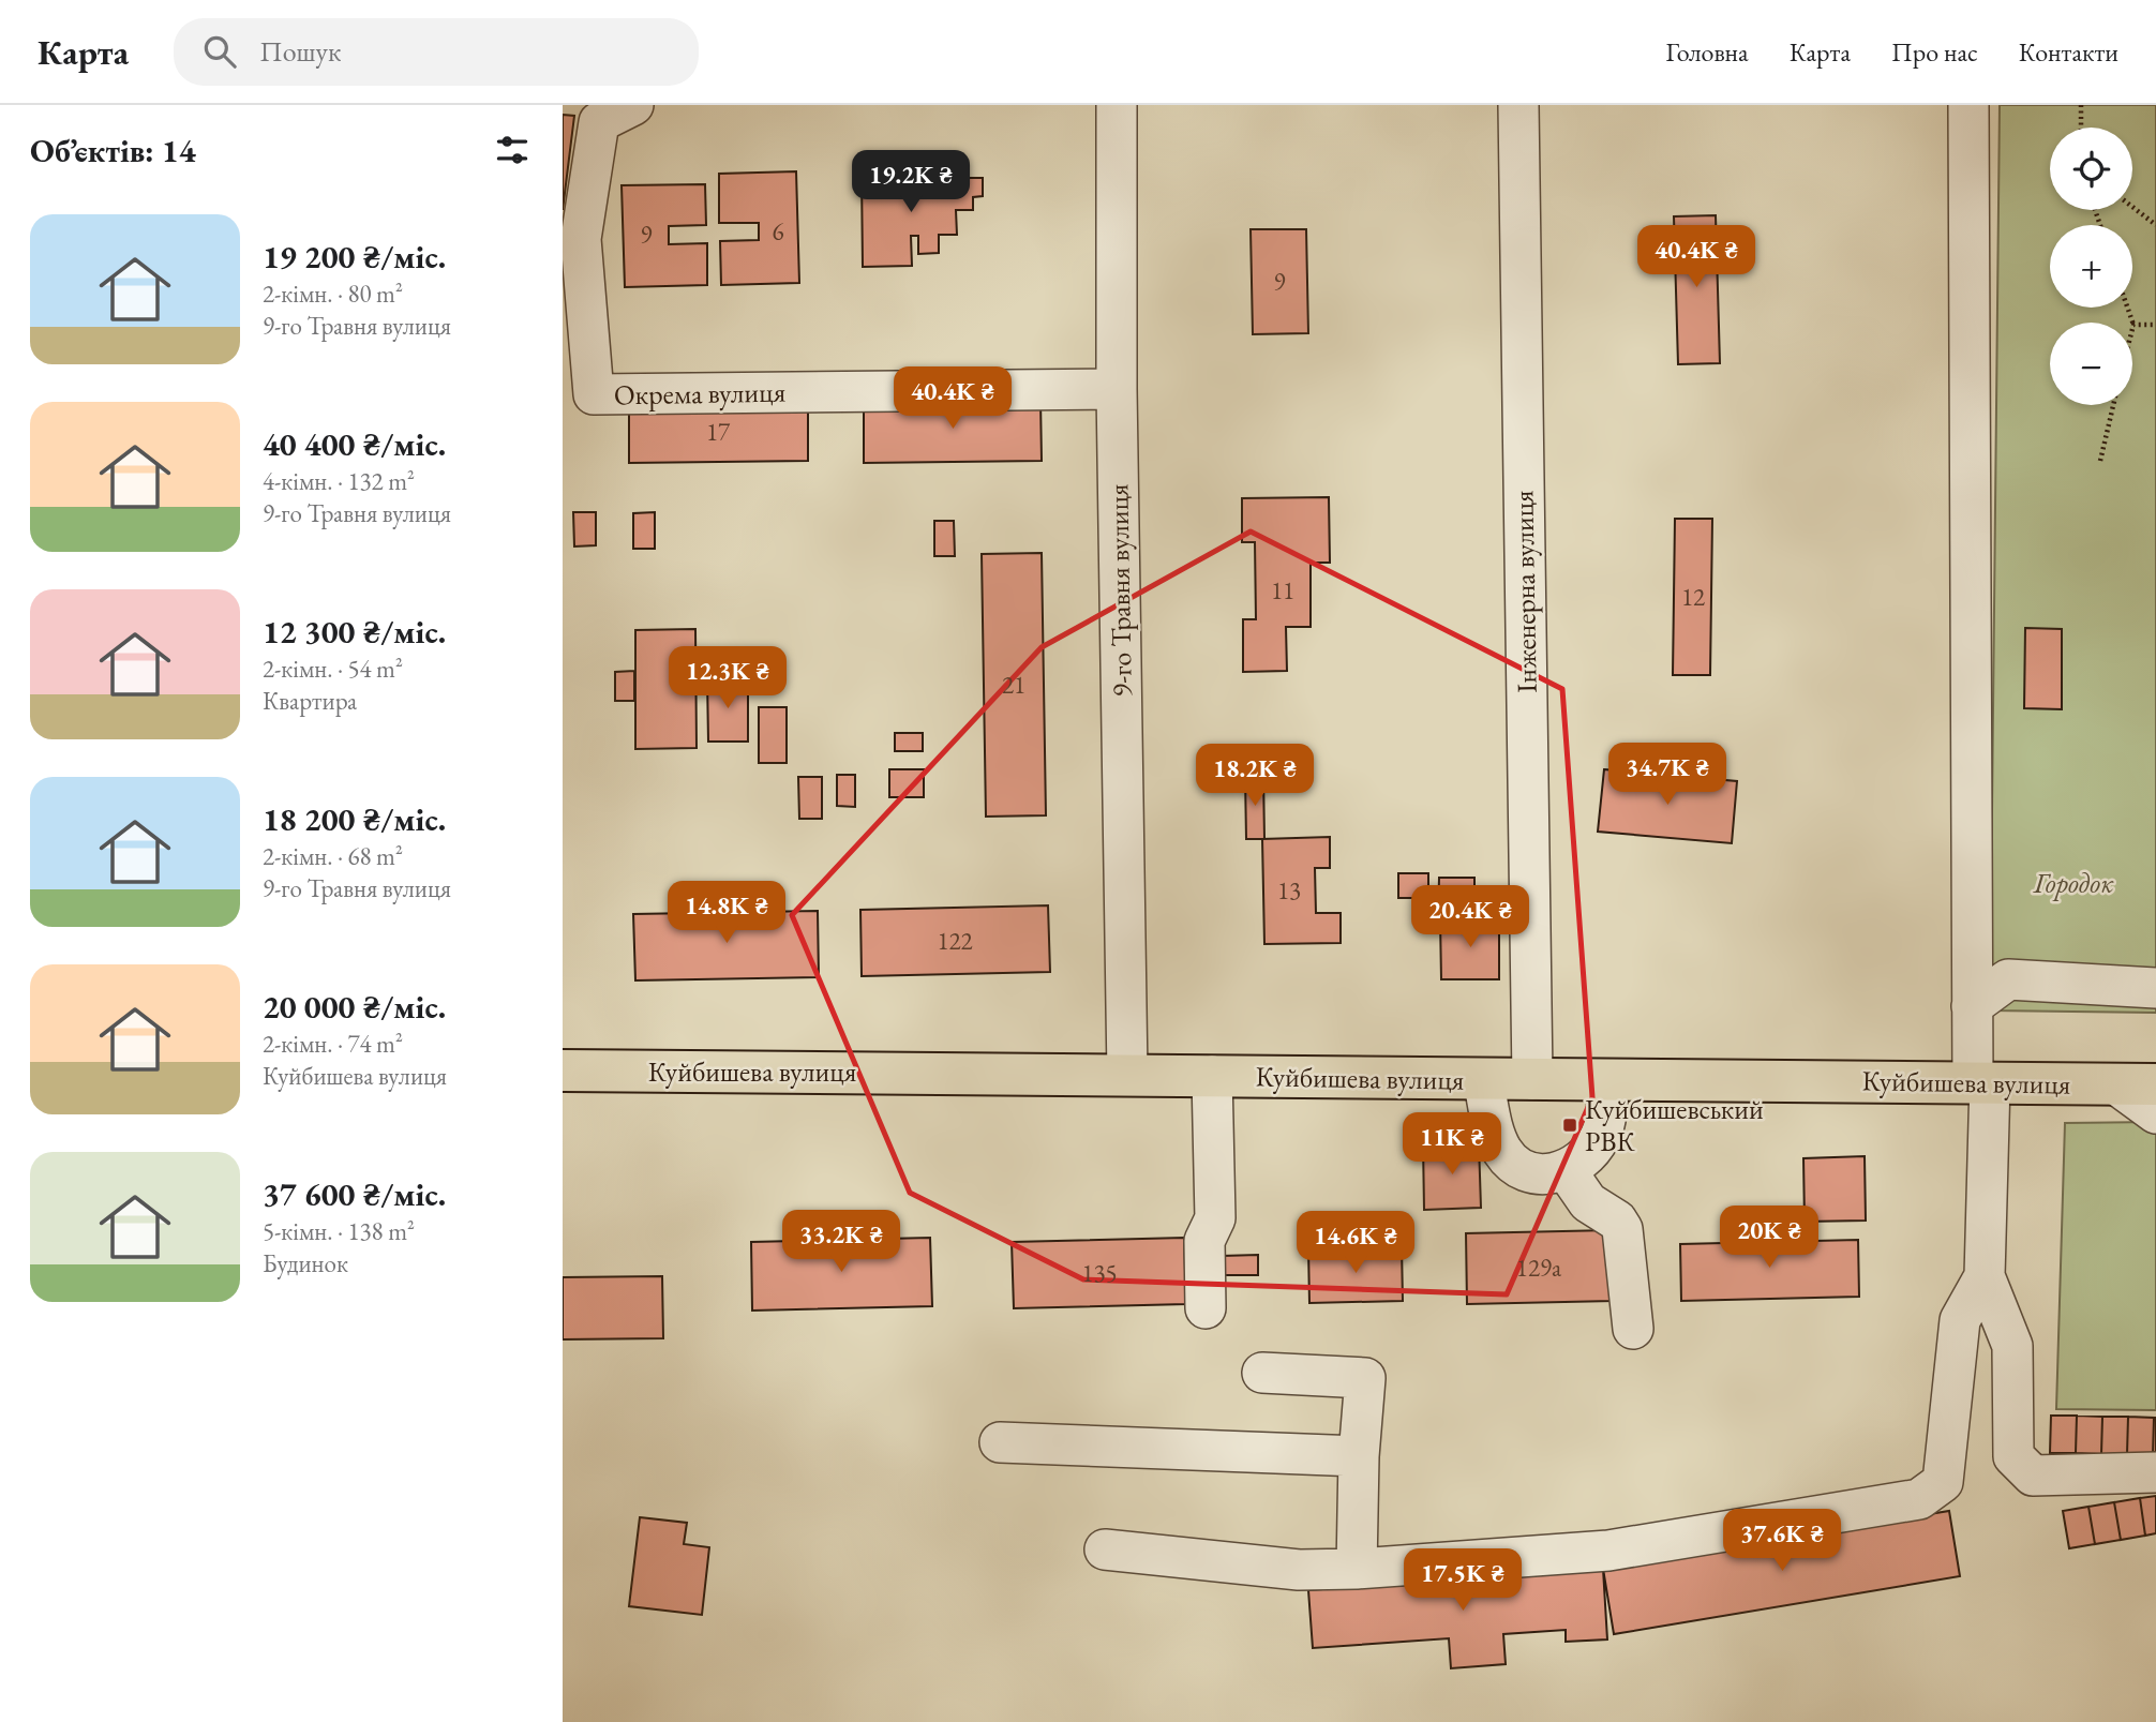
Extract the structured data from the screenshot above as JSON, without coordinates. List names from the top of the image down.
{
  "streets": {
    "main road": ["Куйбишева вулиця"],
    "street": ["Окрема вулиця", "9-го Травня вулиця", "Інженерна вулиця"]
  },
  "crossings": [
    ["Окрема вулиця", "9-го Травня вулиця"],
    ["9-го Травня вулиця", "Куйбишева вулиця"],
    ["Інженерна вулиця", "Куйбишева вулиця"]
  ],
  "parks": ["Городок"],
  "places": {
    "transit": ["Куйбишевський РВК"]
  },
  "house_numbers": [
    "6",
    "9",
    "9",
    "17",
    "11",
    "12",
    "21",
    "13",
    "122",
    "129а",
    "135"
  ],
  "page": {
    "header": "Карта",
    "search": "Пошук",
    "nav": [
      "Головна",
      "Карта",
      "Про нас",
      "Контакти"
    ],
    "heading": "Об’єктів: 14",
    "map_buttons": ["+", "−"],
    "price": [
      "19.2K ₴",
      "40.4K ₴",
      "40.4K ₴",
      "12.3K ₴",
      "34.7K ₴",
      "18.2K ₴",
      "14.8K ₴",
      "20.4K ₴",
      "11K ₴",
      "20K ₴",
      "33.2K ₴",
      "14.6K ₴",
      "37.6K ₴",
      "17.5K ₴"
    ],
    "list": [
      {
        "name": "19 200 ₴/міс.",
        "note": "2-кімн. · 80 m² · 9-го Травня вулиця"
      },
      {
        "name": "40 400 ₴/міс.",
        "note": "4-кімн. · 132 m² · 9-го Травня вулиця"
      },
      {
        "name": "12 300 ₴/міс.",
        "note": "2-кімн. · 54 m² · Квартира"
      },
      {
        "name": "18 200 ₴/міс.",
        "note": "2-кімн. · 68 m² · 9-го Травня вулиця"
      },
      {
        "name": "20 000 ₴/міс.",
        "note": "2-кімн. · 74 m² · Куйбишева вулиця"
      },
      {
        "name": "37 600 ₴/міс.",
        "note": "5-кімн. · 138 m² · Будинок"
      }
    ]
  }
}
